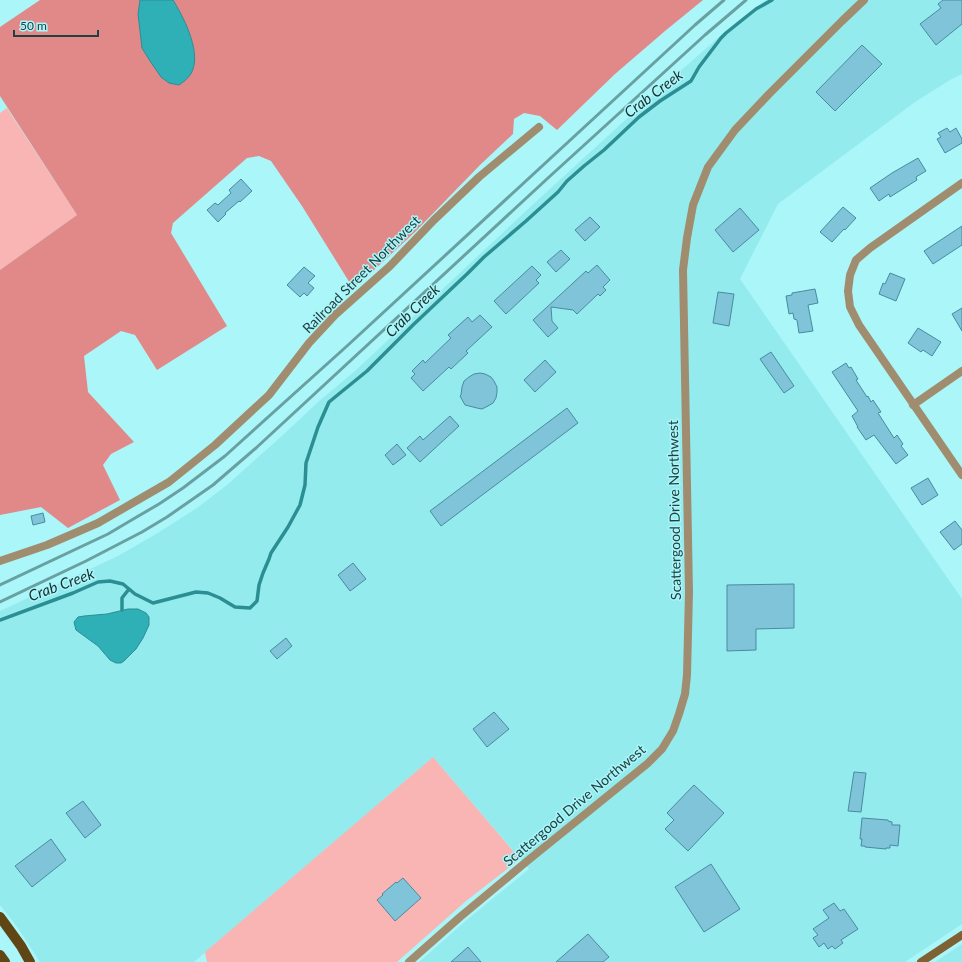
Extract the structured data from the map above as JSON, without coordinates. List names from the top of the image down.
{
  "streets": {
    "street": ["Railroad Street Northwest", "Scattergood Drive Northwest"]
  },
  "water": ["Crab Creek"],
  "scale_bar": "50 m"
}
